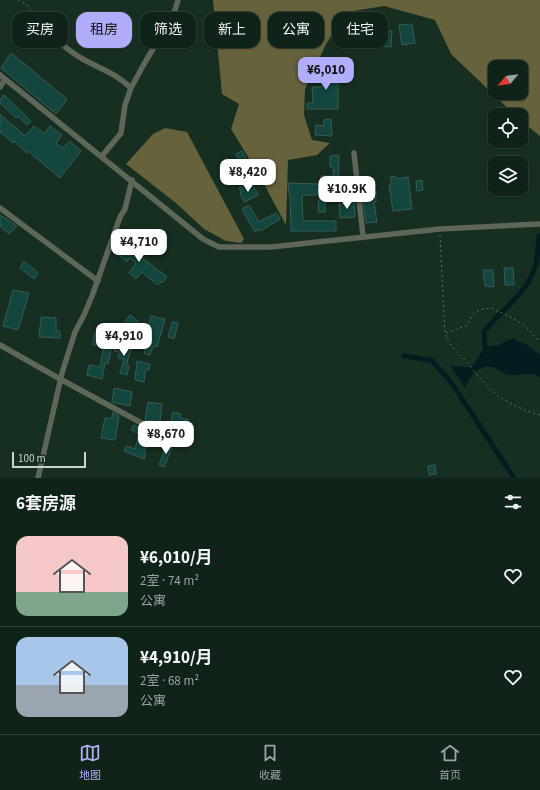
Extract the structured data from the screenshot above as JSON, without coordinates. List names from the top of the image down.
{
  "scale_bar": "100 m",
  "north": "bottom left",
  "page": {
    "chip": [
      "买房",
      "租房",
      "筛选",
      "新上",
      "公寓",
      "住宅"
    ],
    "price": [
      "¥6,010",
      "¥8,420",
      "¥10.9K",
      "¥4,710",
      "¥4,910",
      "¥8,670"
    ],
    "scale": "100 m",
    "heading": "6套房源",
    "list": [
      {
        "name": "¥6,010/月",
        "note": "2室 · 74 m² · 公寓"
      },
      {
        "name": "¥4,910/月",
        "note": "2室 · 68 m² · 公寓"
      }
    ],
    "tabs": ["地图", "收藏", "首页"]
  }
}
